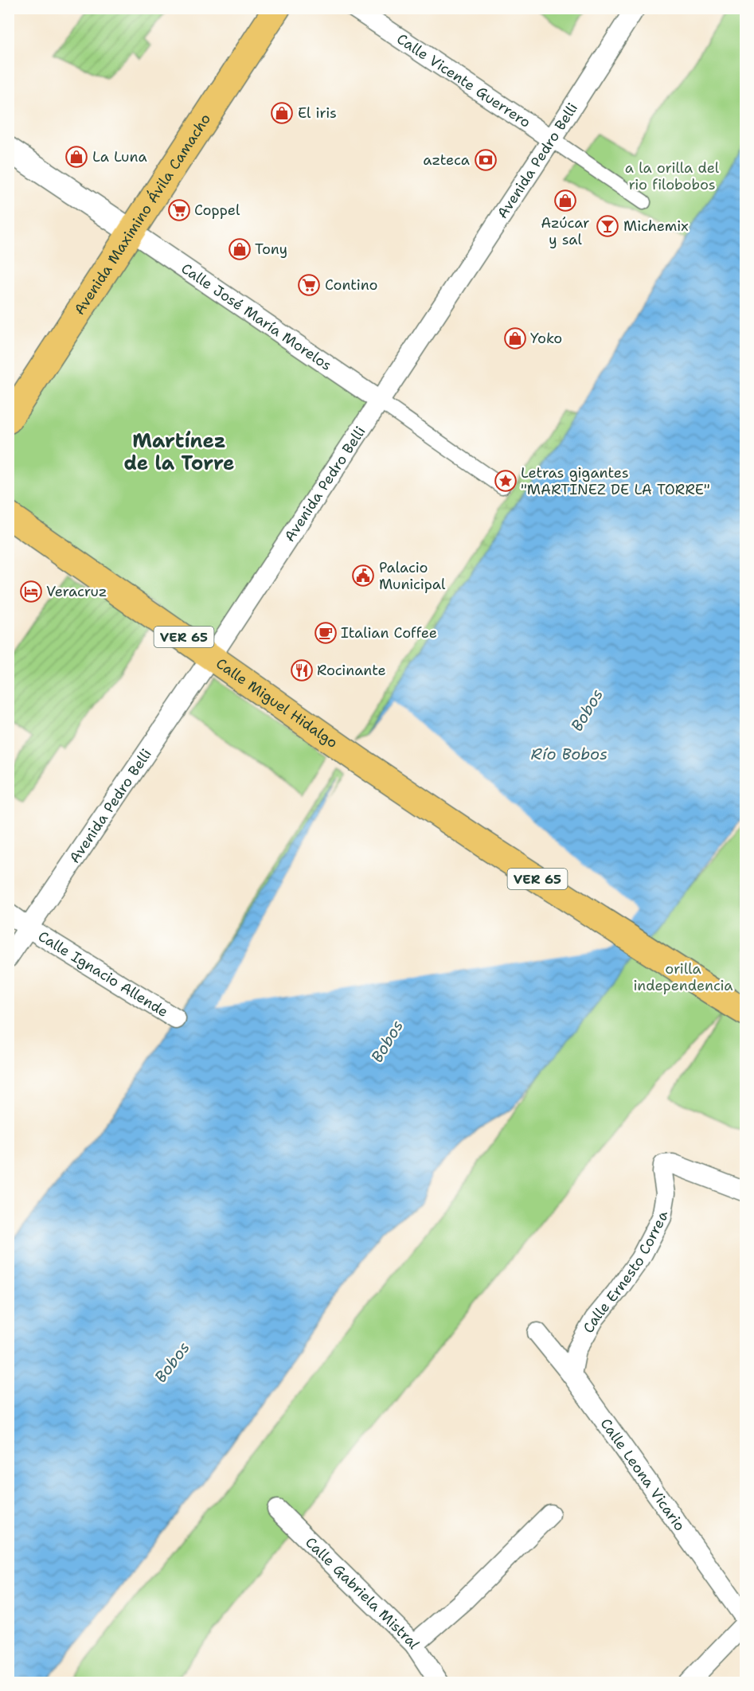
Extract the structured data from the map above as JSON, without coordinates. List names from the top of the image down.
{
  "streets": {
    "main road": ["Avenida Maximino Ávila Camacho", "VER 65", "Calle Miguel Hidalgo"],
    "street": [
      "Calle Vicente Guerrero",
      "Avenida Pedro Belli",
      "Calle José María Morelos",
      "Calle Ignacio Allende",
      "Calle Ernesto Correa",
      "Calle Leona Vicario",
      "Calle Gabriela Mistral"
    ]
  },
  "crossings": [
    ["Calle Vicente Guerrero", "Avenida Pedro Belli"],
    ["Avenida Pedro Belli", "Calle José María Morelos"],
    ["Avenida Pedro Belli", "Calle Miguel Hidalgo"],
    ["Avenida Pedro Belli", "Calle Ignacio Allende"],
    ["Avenida Maximino Ávila Camacho", "Calle José María Morelos"],
    ["Calle Ernesto Correa", "Calle Leona Vicario"]
  ],
  "districts": ["Martínez de la Torre"],
  "water": ["Bobos", "Río Bobos"],
  "parks": ["a la orilla del rio filobobos", "orilla independencia"],
  "places": {
    "shop": [
      "El iris",
      "La Luna",
      "Azúcar y sal",
      "Tony",
      "Yoko"
    ],
    "bank": ["azteca"],
    "supermarket": ["Coppel", "Contino"],
    "bar": ["Michemix"],
    "place": ["Letras gigantes \"MARTINEZ DE LA TORRE\""],
    "public building": ["Palacio Municipal"],
    "hotel": ["Veracruz"],
    "cafe": ["Italian Coffee"],
    "restaurant": ["Rocinante"]
  }
}
